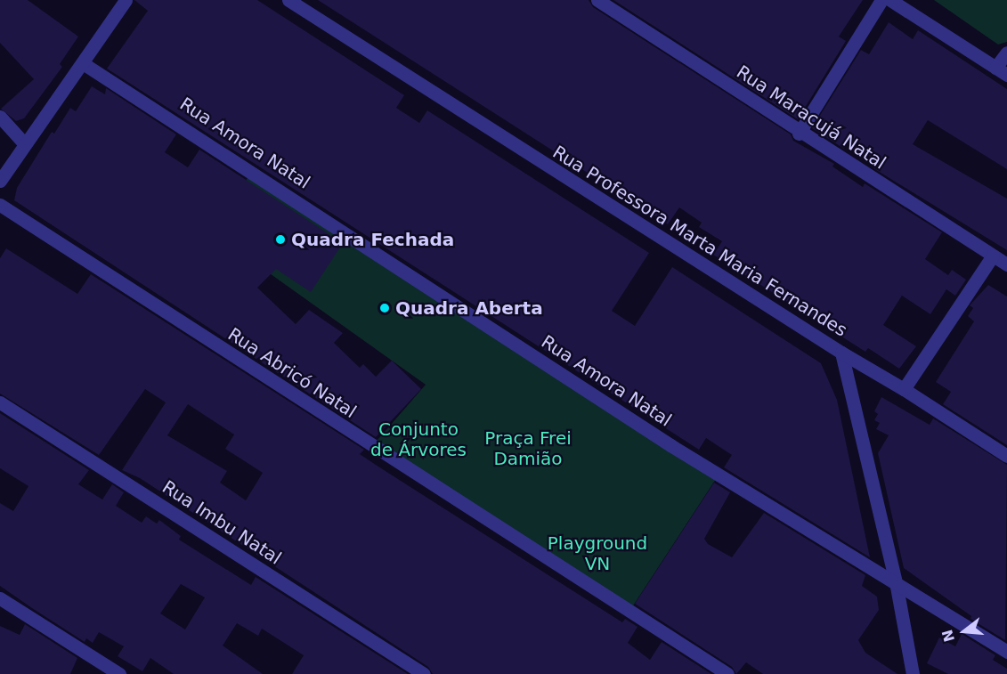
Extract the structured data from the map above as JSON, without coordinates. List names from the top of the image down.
{
  "streets": {
    "street": [
      "Rua Maracujá Natal",
      "Rua Amora Natal",
      "Rua Professora Marta Maria Fernandes",
      "Rua Abricó Natal",
      "Rua Imbu Natal"
    ]
  },
  "crossings": [
    ["Rua Amora Natal", "Rua Professora Marta Maria Fernandes"]
  ],
  "parks": ["Conjunto de Árvores", "Praça Frei Damião", "Playground VN"],
  "places": ["Quadra Fechada", "Quadra Aberta"],
  "north": "left"
}
